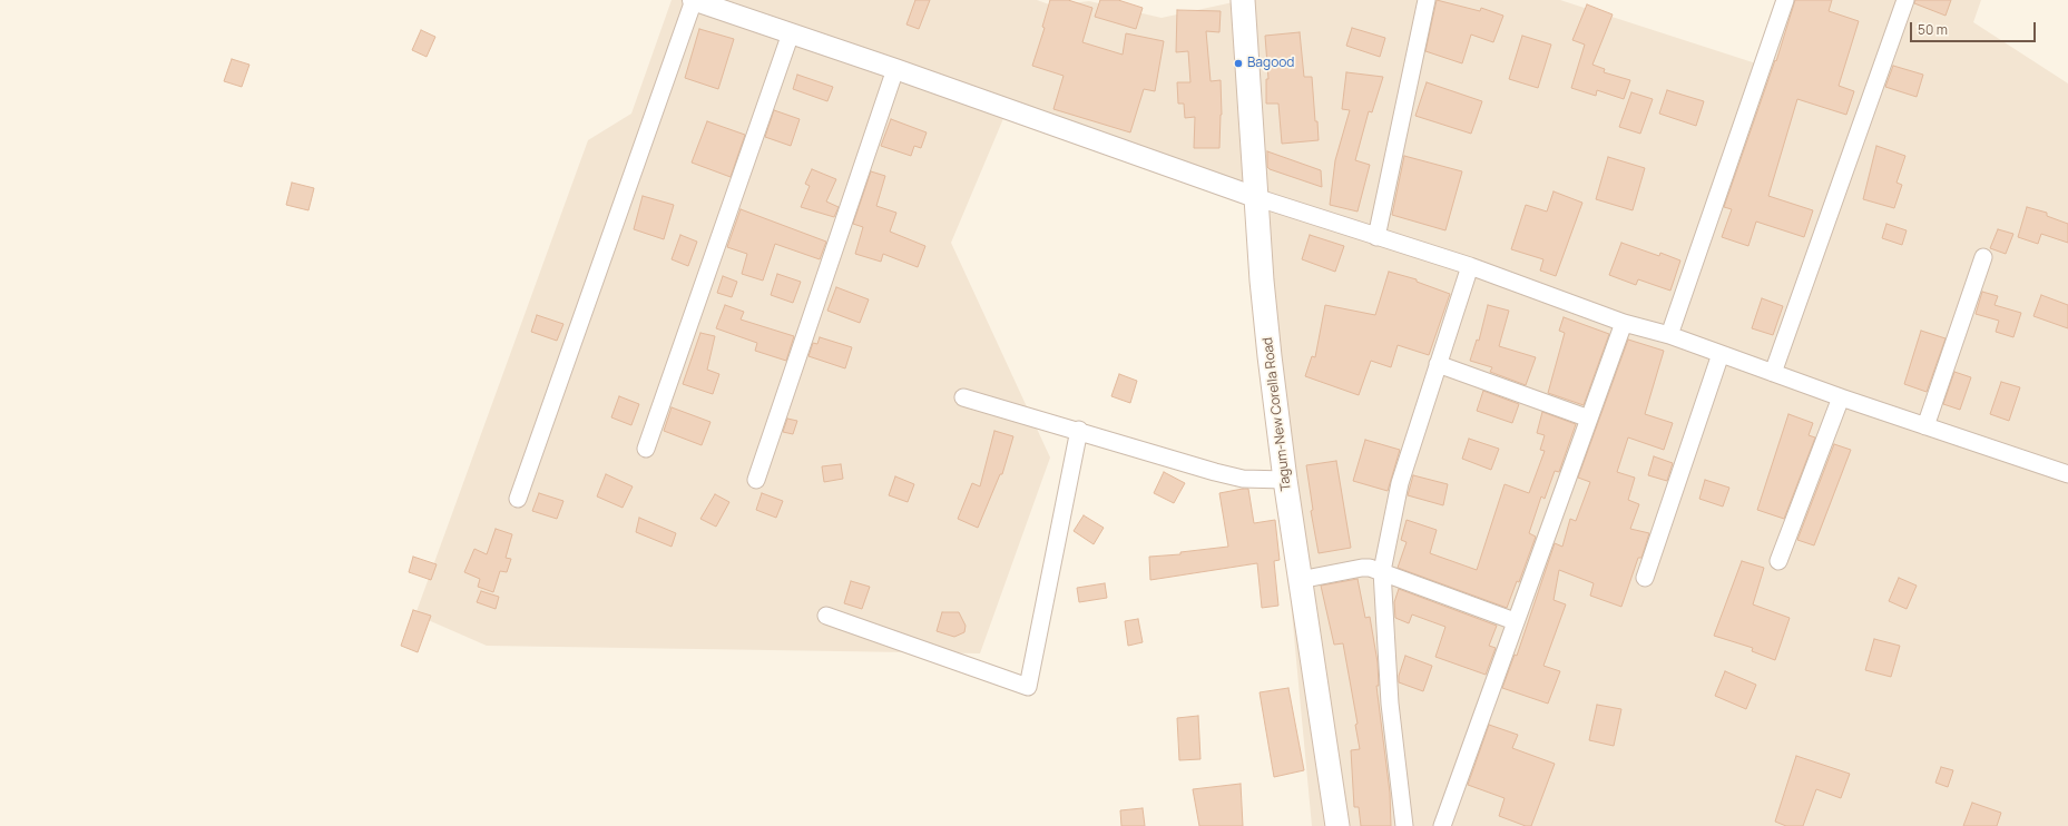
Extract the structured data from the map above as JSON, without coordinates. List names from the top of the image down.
{
  "streets": {
    "main road": ["Tagum-New Corella Road"]
  },
  "places": ["Bagood"],
  "scale_bar": "50 m"
}
